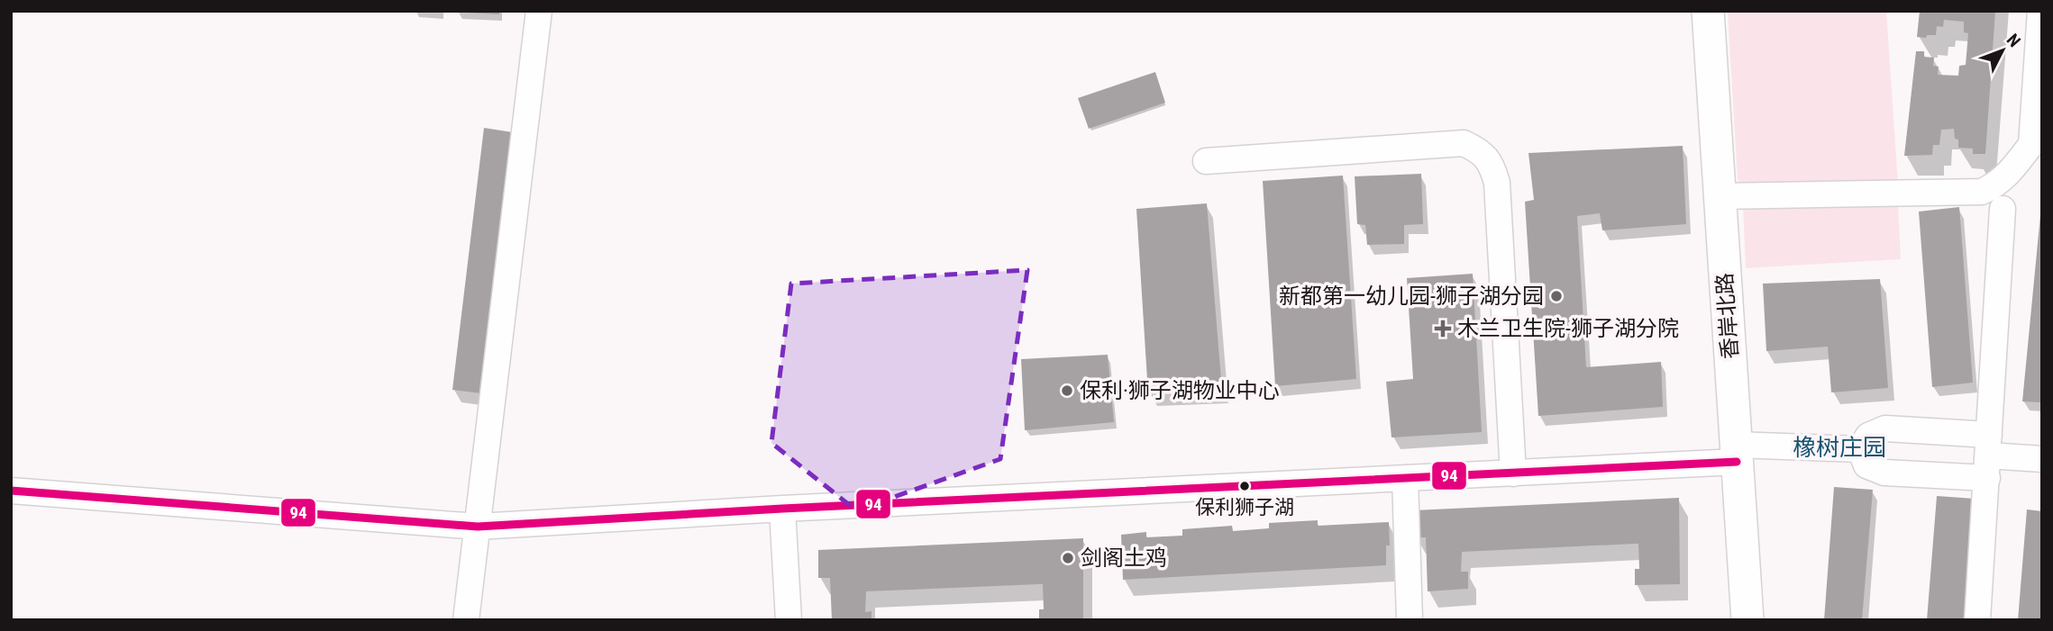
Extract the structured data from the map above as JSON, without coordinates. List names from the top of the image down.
{
  "streets": {
    "street": ["香岸北路"]
  },
  "districts": ["橡树庄园"],
  "places": {
    "other": [
      "新都第一幼儿园-狮子湖分园",
      "保利·狮子湖物业中心",
      "保利狮子湖",
      "剑阁土鸡"
    ],
    "health": ["木兰卫生院-狮子湖分院"]
  },
  "lines": ["transit line 94"],
  "north": "top right"
}
